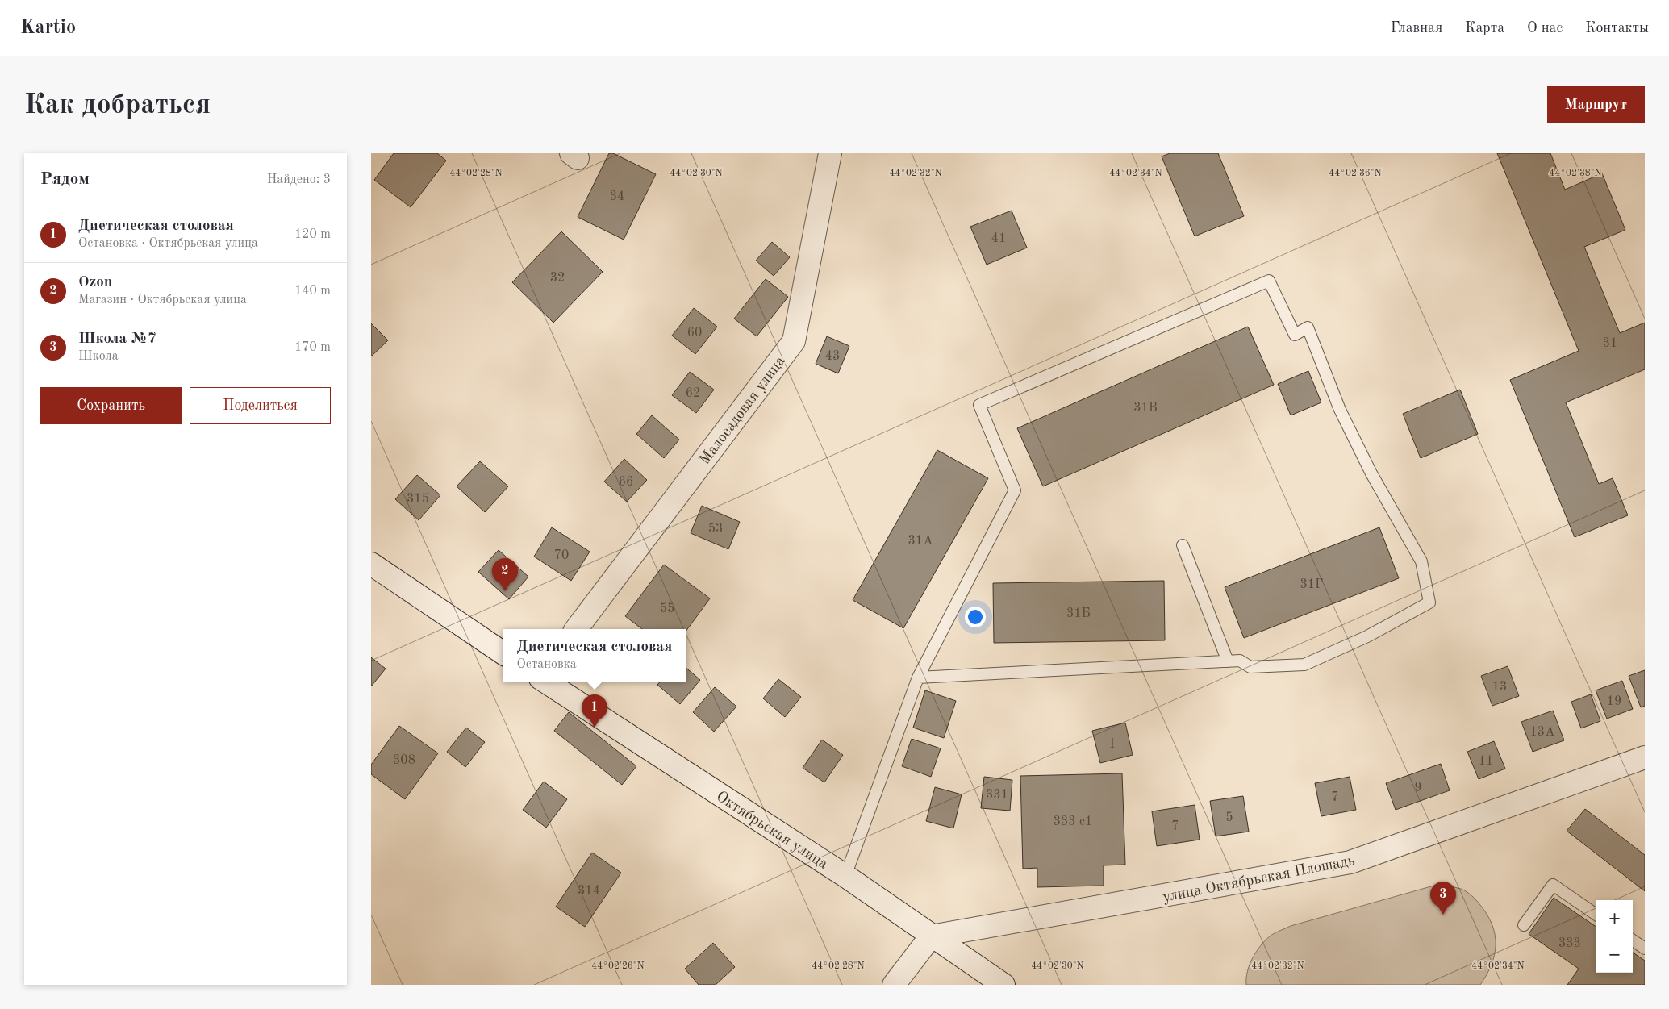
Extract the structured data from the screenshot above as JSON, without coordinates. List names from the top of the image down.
{
  "streets": {
    "street": ["Малосадовая улица", "Октябрьская улица", "улица Октябрьская Площадь"]
  },
  "crossings": [
    ["Октябрьская улица", "улица Октябрьская Площадь"]
  ],
  "house_numbers": [
    "34",
    "41",
    "32",
    "60",
    "31",
    "43",
    "62",
    "31В",
    "66",
    "315",
    "53",
    "31А",
    "70",
    "31Г",
    "55",
    "31Б",
    "13",
    "19",
    "13А",
    "1",
    "308",
    "11",
    "9",
    "331",
    "7",
    "5",
    "333 с1",
    "7",
    "314",
    "333"
  ],
  "page": {
    "header": "Kartio",
    "nav": [
      "Главная",
      "Карта",
      "О нас",
      "Контакты"
    ],
    "buttons": [
      "Маршрут",
      ["Сохранить", "Поделиться"]
    ],
    "title": "Как добраться",
    "heading": ["Рядом", "Найдено: 3"],
    "list": [
      {
        "mark": "1",
        "name": "Диетическая столовая",
        "note": "Остановка · Октябрьская улица",
        "value": "120 m"
      },
      {
        "mark": "2",
        "name": "Ozon",
        "note": "Магазин · Октябрьская улица",
        "value": "140 m"
      },
      {
        "mark": "3",
        "name": "Школа №7",
        "note": "Школа",
        "value": "170 m"
      }
    ],
    "pins": ["2", "1", "3"],
    "popup": ["Диетическая столовая", "Остановка"],
    "map_buttons": ["+", "−"]
  },
  "coordinates": [
    "44°02'28\"N",
    "44°02'30\"N",
    "44°02'32\"N",
    "44°02'34\"N",
    "44°02'36\"N",
    "44°02'38\"N",
    "44°02'26\"N"
  ]
}
